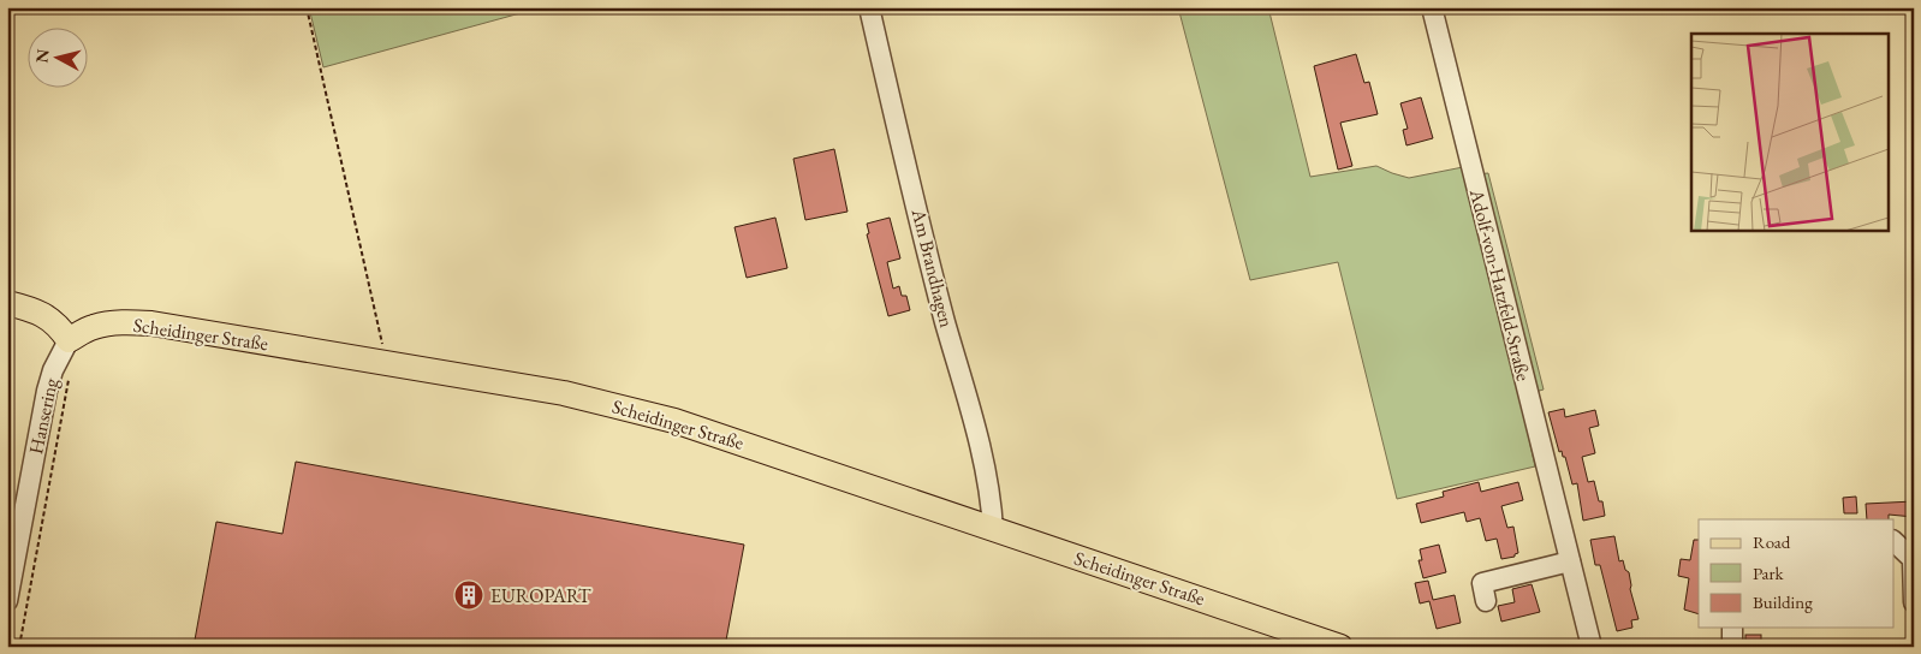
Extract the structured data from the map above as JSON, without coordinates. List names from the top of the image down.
{
  "streets": {
    "main road": ["Scheidinger Straße"],
    "street": ["Am Brandhagen", "Adolf-von-Hatzfeld-Straße", "Hansering"]
  },
  "crossings": [
    ["Am Brandhagen", "Scheidinger Straße"],
    ["Scheidinger Straße", "Hansering"]
  ],
  "places": {
    "building": ["EUROPART"]
  },
  "legend": ["Road", "Park", "Building"],
  "north": "left"
}
